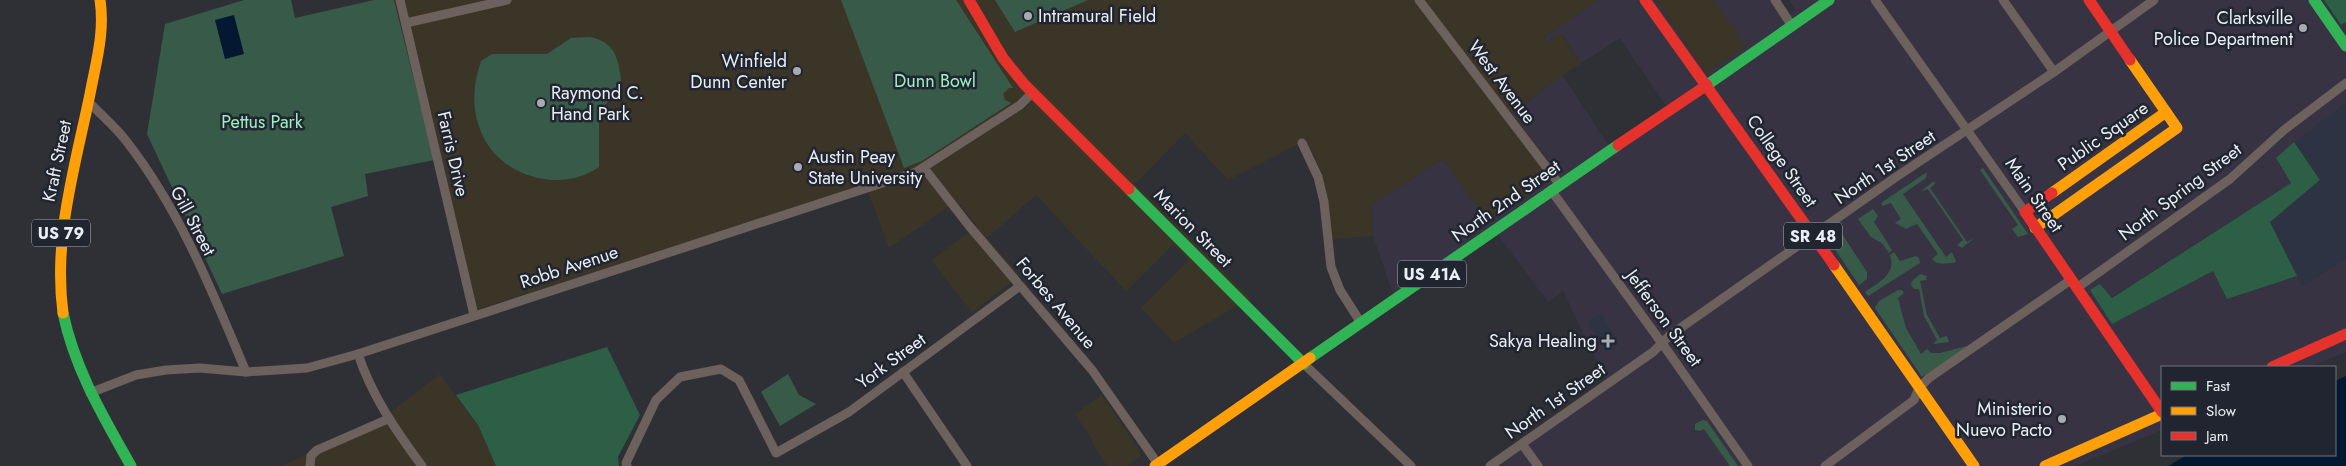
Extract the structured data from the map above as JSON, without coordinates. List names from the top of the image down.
{
  "streets": {
    "main road": [
      "Public Square",
      "Kraft Street",
      "College Street",
      "Main Street",
      "North 2nd Street",
      "Marion Street",
      "US 79",
      "SR 48",
      "US 41A"
    ],
    "street": [
      "West Avenue",
      "Farris Drive",
      "North 1st Street",
      "North Spring Street",
      "Gill Street",
      "Robb Avenue",
      "Forbes Avenue",
      "Jefferson Street",
      "York Street"
    ]
  },
  "crossings": [
    ["West Avenue", "North 2nd Street"],
    ["West Avenue", "Jefferson Street"],
    ["Public Square", "Main Street"],
    ["Farris Drive", "Robb Avenue"],
    ["Kraft Street", "Gill Street"],
    ["Kraft Street", "Robb Avenue"],
    ["College Street", "North 1st Street"],
    ["College Street", "North Spring Street"],
    ["College Street", "North 2nd Street"],
    ["North 1st Street", "Main Street"],
    ["North 1st Street", "Jefferson Street"],
    ["North Spring Street", "Main Street"],
    ["North 2nd Street", "Marion Street"],
    ["North 2nd Street", "Forbes Avenue"],
    ["North 2nd Street", "Jefferson Street"],
    ["Gill Street", "Robb Avenue"],
    ["Marion Street", "Robb Avenue"],
    ["Robb Avenue", "Forbes Avenue"],
    ["Forbes Avenue", "York Street"]
  ],
  "parks": ["Dunn Bowl", "Pettus Park"],
  "places": {
    "other": [
      "Intramural Field",
      "Clarksville Police Department",
      "Winfield Dunn Center",
      "Raymond C. Hand Park",
      "Austin Peay State University",
      "Ministerio Nuevo Pacto"
    ],
    "health": ["Sakya Healing"]
  },
  "legend": ["Fast", "Slow", "Jam"]
}
